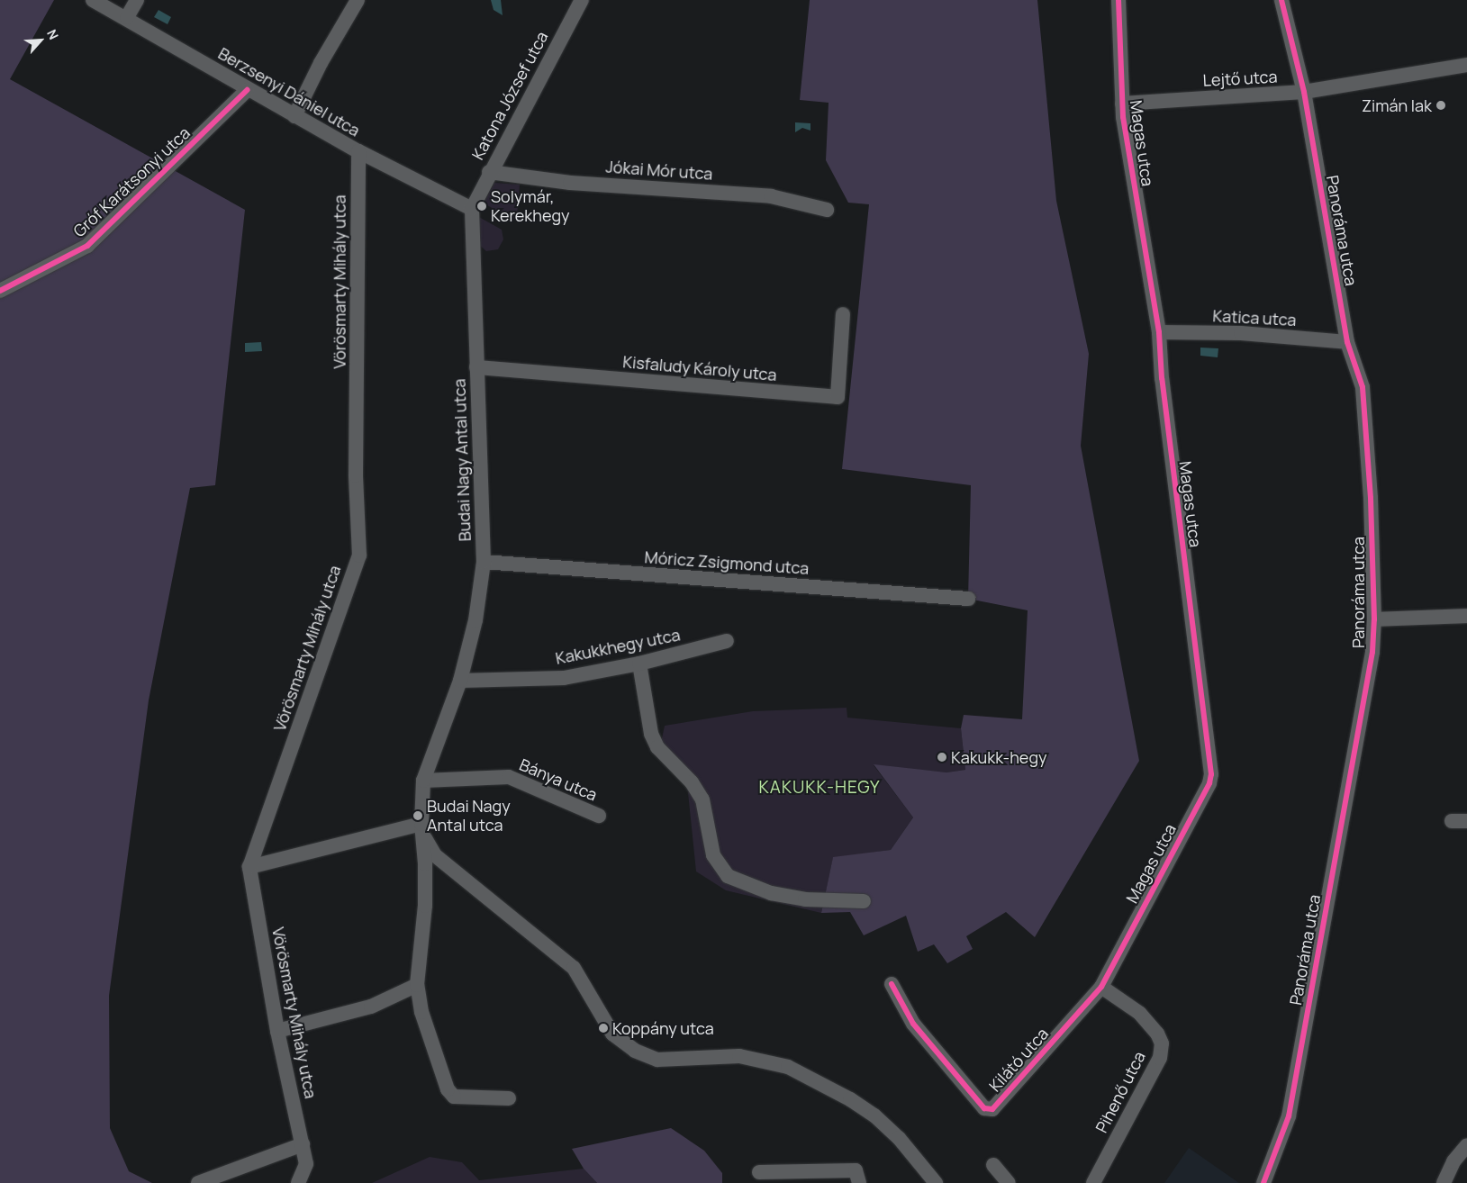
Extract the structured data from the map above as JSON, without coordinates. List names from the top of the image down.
{
  "streets": {
    "street": [
      "Lejtő utca",
      "Berzsenyi Dániel utca",
      "Katona József utca",
      "Magas utca",
      "Jókai Mór utca",
      "Gróf Karátsonyi utca",
      "Panoráma utca",
      "Vörösmarty Mihály utca",
      "Katica utca",
      "Kisfaludy Károly utca",
      "Budai Nagy Antal utca",
      "Móricz Zsigmond utca",
      "Kakukkhegy utca",
      "Bánya utca",
      "Kilátó utca",
      "Pihenő utca"
    ]
  },
  "crossings": [
    ["Lejtő utca", "Magas utca"],
    ["Lejtő utca", "Panoráma utca"],
    ["Berzsenyi Dániel utca", "Katona József utca"],
    ["Berzsenyi Dániel utca", "Gróf Karátsonyi utca"],
    ["Berzsenyi Dániel utca", "Vörösmarty Mihály utca"],
    ["Berzsenyi Dániel utca", "Budai Nagy Antal utca"],
    ["Katona József utca", "Jókai Mór utca"],
    ["Katona József utca", "Budai Nagy Antal utca"],
    ["Magas utca", "Katica utca"],
    ["Magas utca", "Kilátó utca"],
    ["Magas utca", "Pihenő utca"],
    ["Panoráma utca", "Katica utca"],
    ["Kisfaludy Károly utca", "Budai Nagy Antal utca"],
    ["Budai Nagy Antal utca", "Móricz Zsigmond utca"],
    ["Budai Nagy Antal utca", "Kakukkhegy utca"],
    ["Budai Nagy Antal utca", "Bánya utca"],
    ["Kilátó utca", "Pihenő utca"]
  ],
  "districts": ["KAKUKK-HEGY"],
  "places": [
    "Zimán lak",
    "Solymár, Kerekhegy",
    "Kakukk-hegy",
    "Budai Nagy Antal utca",
    "Koppány utca"
  ],
  "north": "top right"
}
